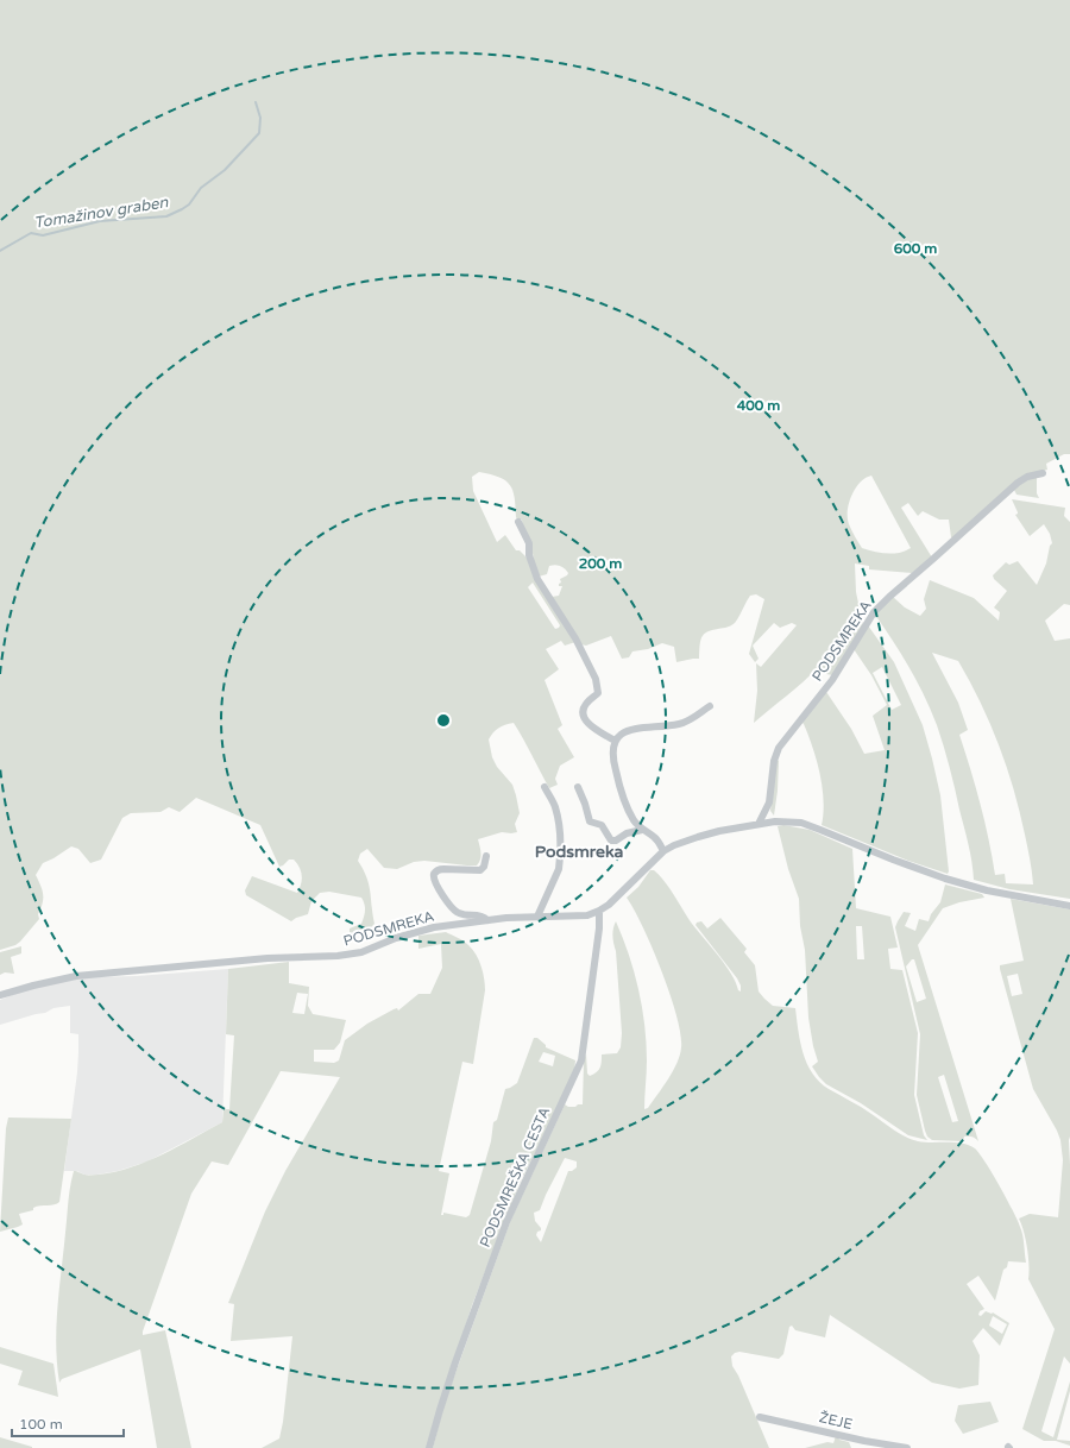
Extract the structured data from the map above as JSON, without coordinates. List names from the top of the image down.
{
  "streets": {
    "street": ["PODSMREKA", "PODSMREŠKA CESTA", "ŽEJE"]
  },
  "crossings": [
    ["PODSMREKA", "PODSMREŠKA CESTA"]
  ],
  "districts": ["Podsmreka"],
  "water": ["Tomažinov graben"],
  "scale_bar": "100 m",
  "rings": ["600 m", "400 m", "200 m"]
}
